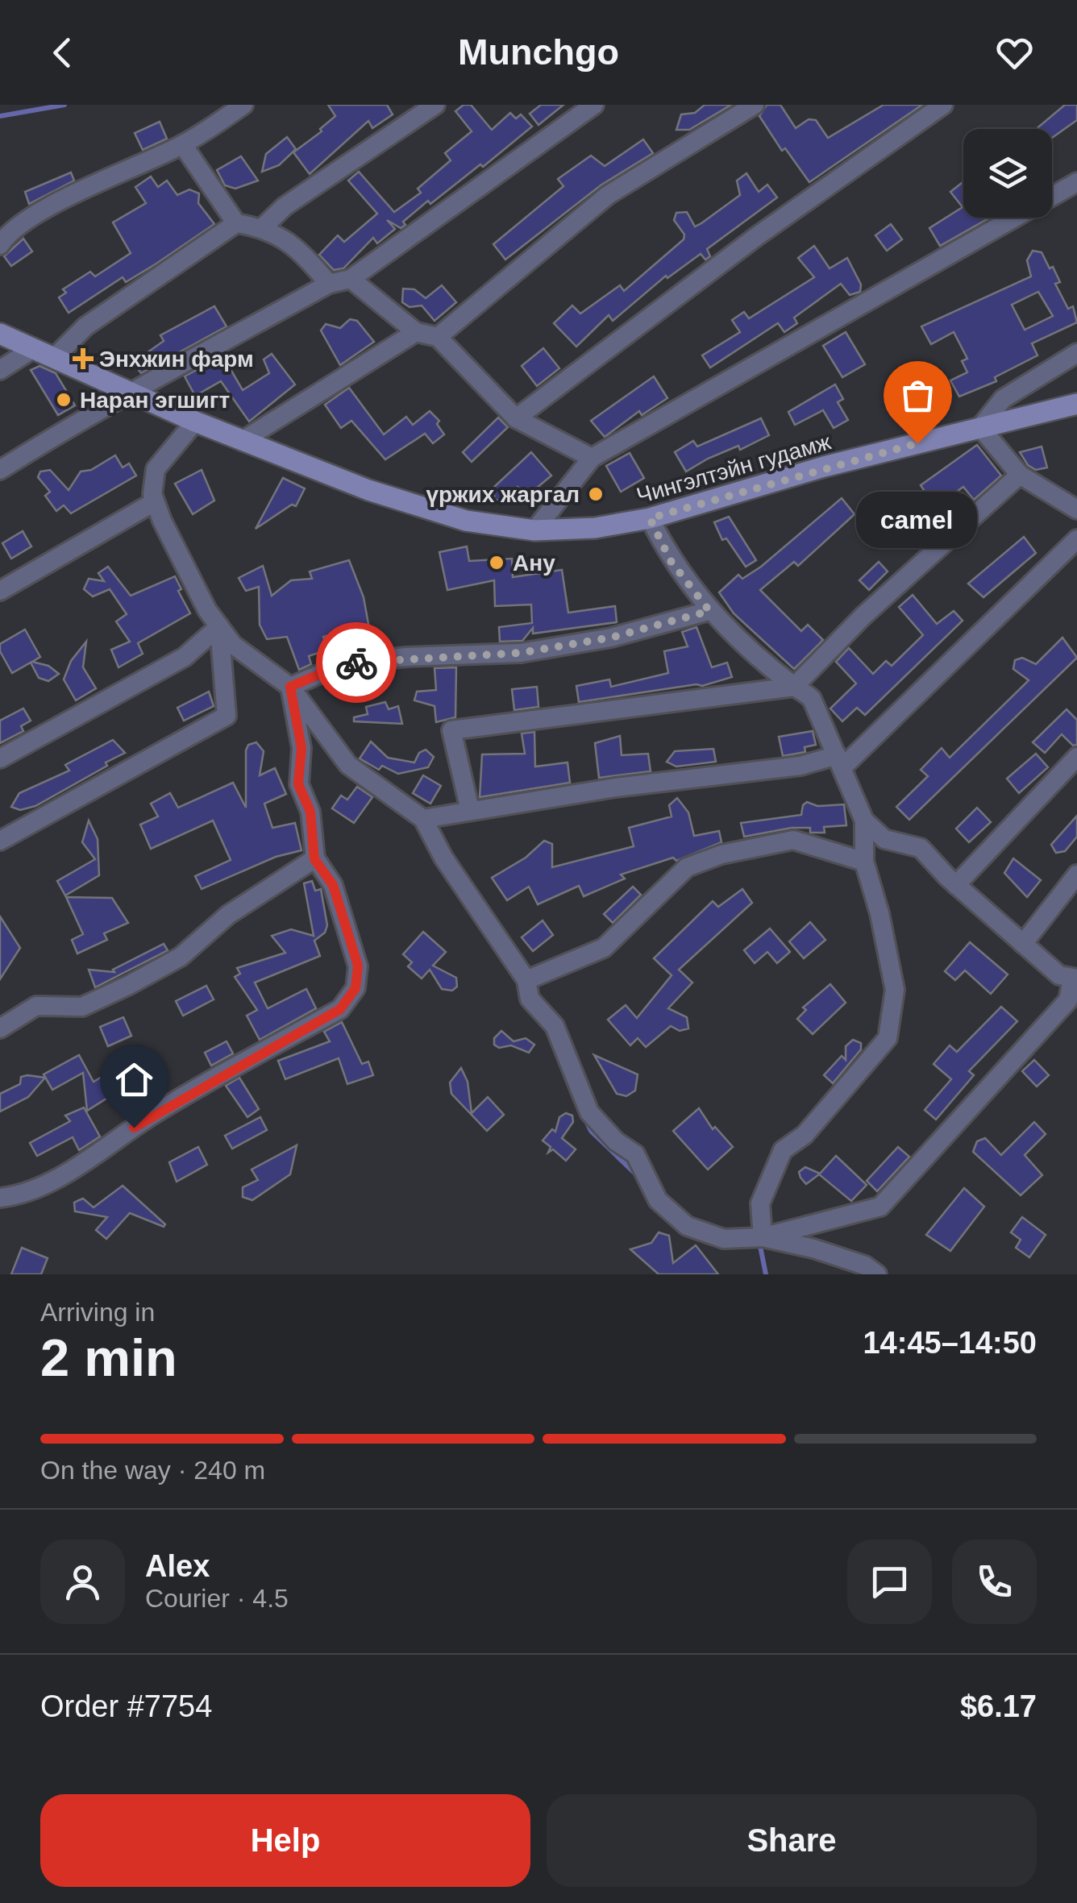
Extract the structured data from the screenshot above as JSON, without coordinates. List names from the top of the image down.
{
  "streets": {
    "main road": ["Чингэлтэйн гудамж"]
  },
  "places": {
    "health": ["Энхжин фарм"],
    "other": [
      "Наран эгшигт",
      "camel",
      "үржих жаргал",
      "Ану"
    ]
  },
  "page": {
    "header": "Munchgo",
    "bubble": "camel",
    "heading": ["2 min", "Arriving in", "14:45–14:50"],
    "panel": [
      "Alex",
      "Courier · 4.5",
      "Order #7754",
      "$6.17"
    ],
    "bar": "On the way · 240 m",
    "buttons": ["Help", "Share"]
  }
}
